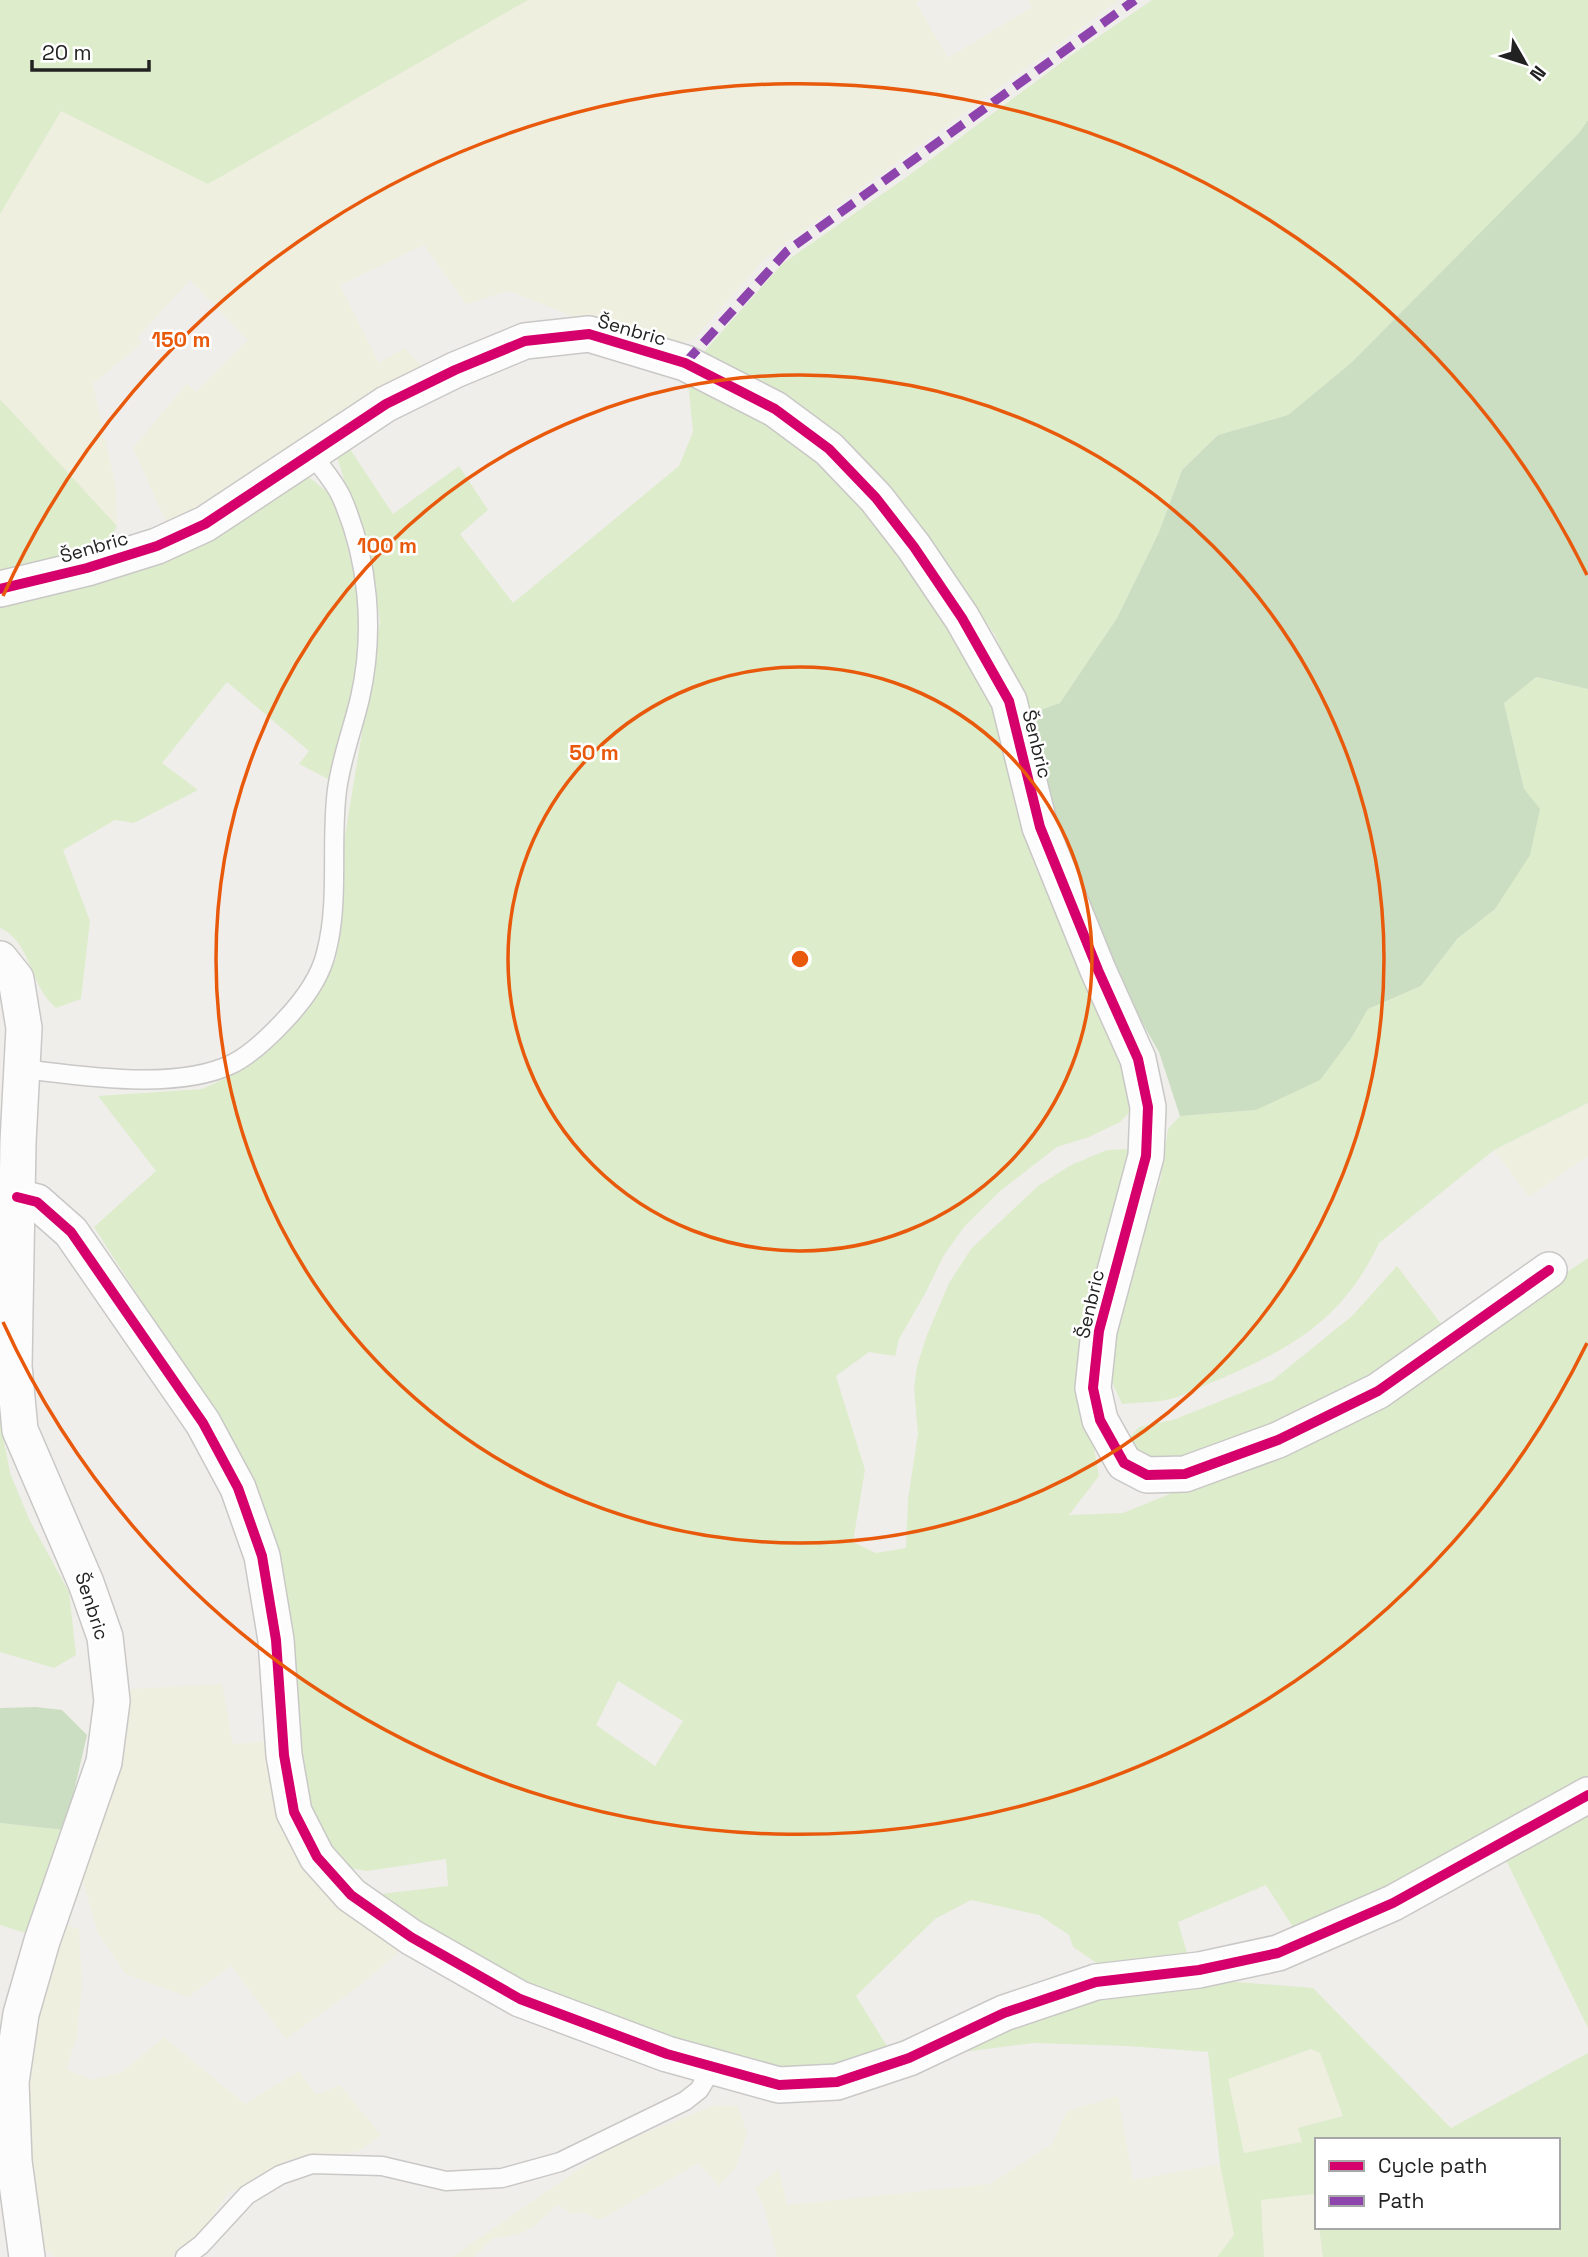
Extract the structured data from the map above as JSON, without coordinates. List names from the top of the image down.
{
  "streets": {
    "street": ["Šenbric"]
  },
  "legend": ["Cycle path", "Path"],
  "scale_bar": "20 m",
  "north": "bottom right",
  "rings": ["150 m", "100 m", "50 m"]
}
